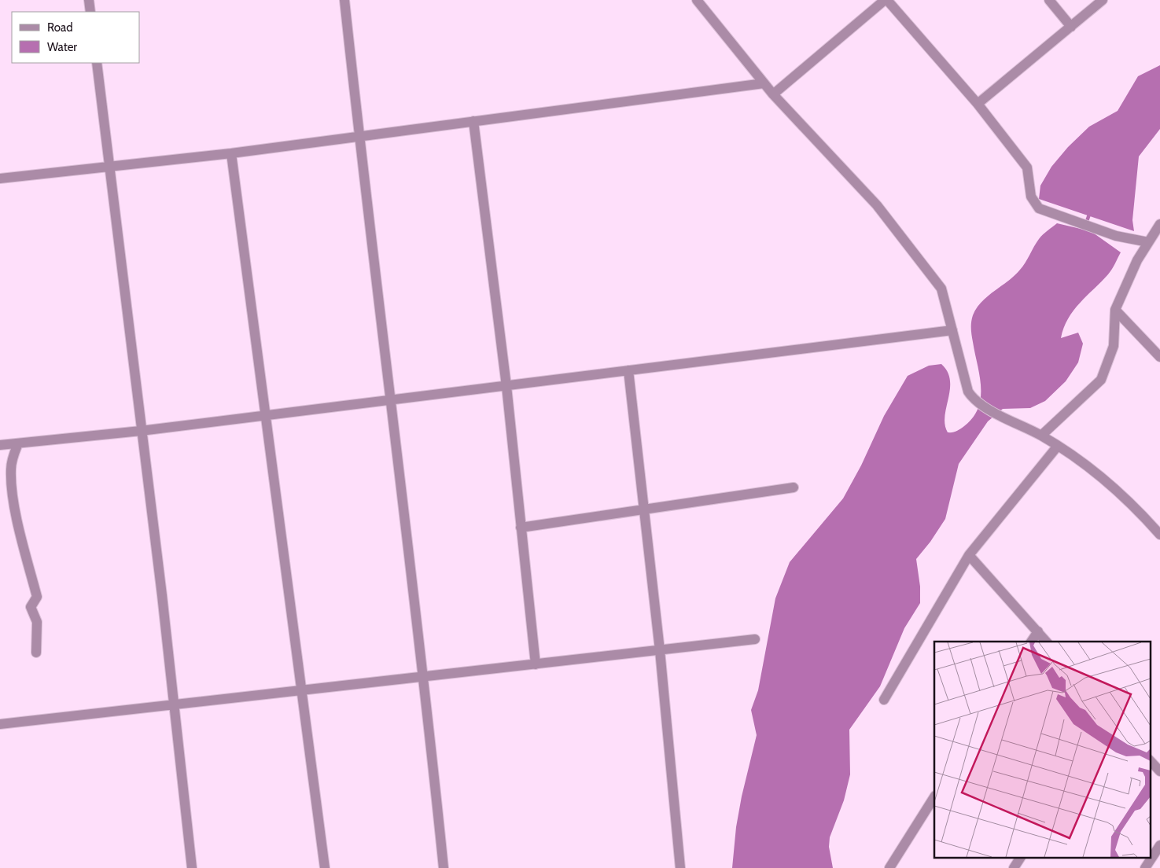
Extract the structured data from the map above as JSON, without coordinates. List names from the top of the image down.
{
  "legend": ["Road", "Water"]
}
